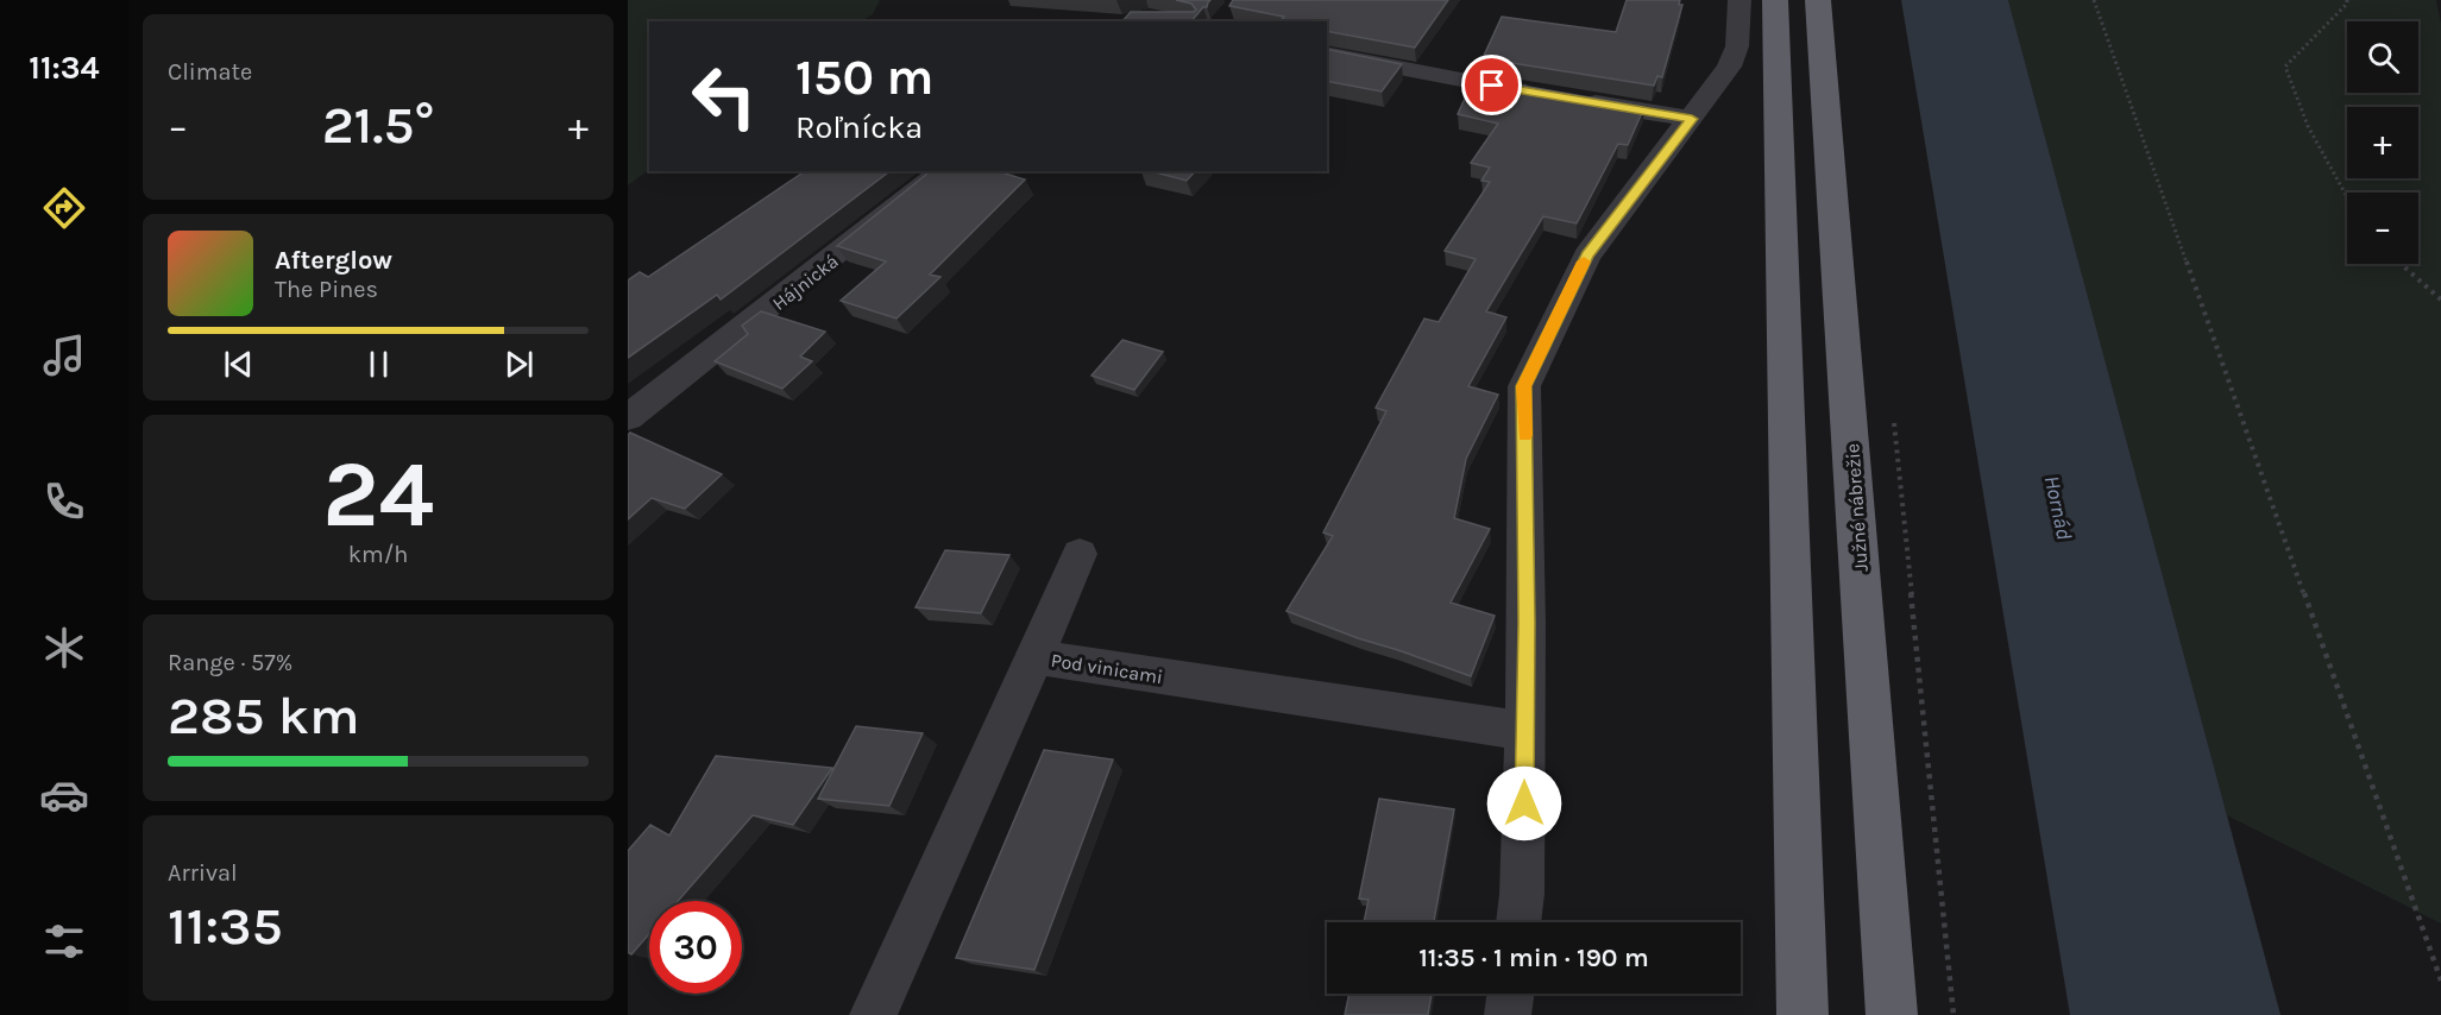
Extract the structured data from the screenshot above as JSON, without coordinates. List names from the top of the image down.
{
  "streets": {
    "highway": ["Južné nábrežie"],
    "street": ["Hájnická", "Pod vinicami"]
  },
  "water": ["Hornád"],
  "page": {
    "tabs": "11:34",
    "tile": [
      "Climate",
      ["24", "km/h"],
      ["Range · 57%", "285 km"],
      ["Arrival", "11:35"]
    ],
    "map_buttons": ["+", "−"],
    "turn": ["150 m", "Roľnícka"],
    "heat": ["−", "21.5°", "+"],
    "song": ["Afterglow", "The Pines"],
    "limit": "30",
    "trip": "11:35 · 1 min · 190 m"
  }
}
